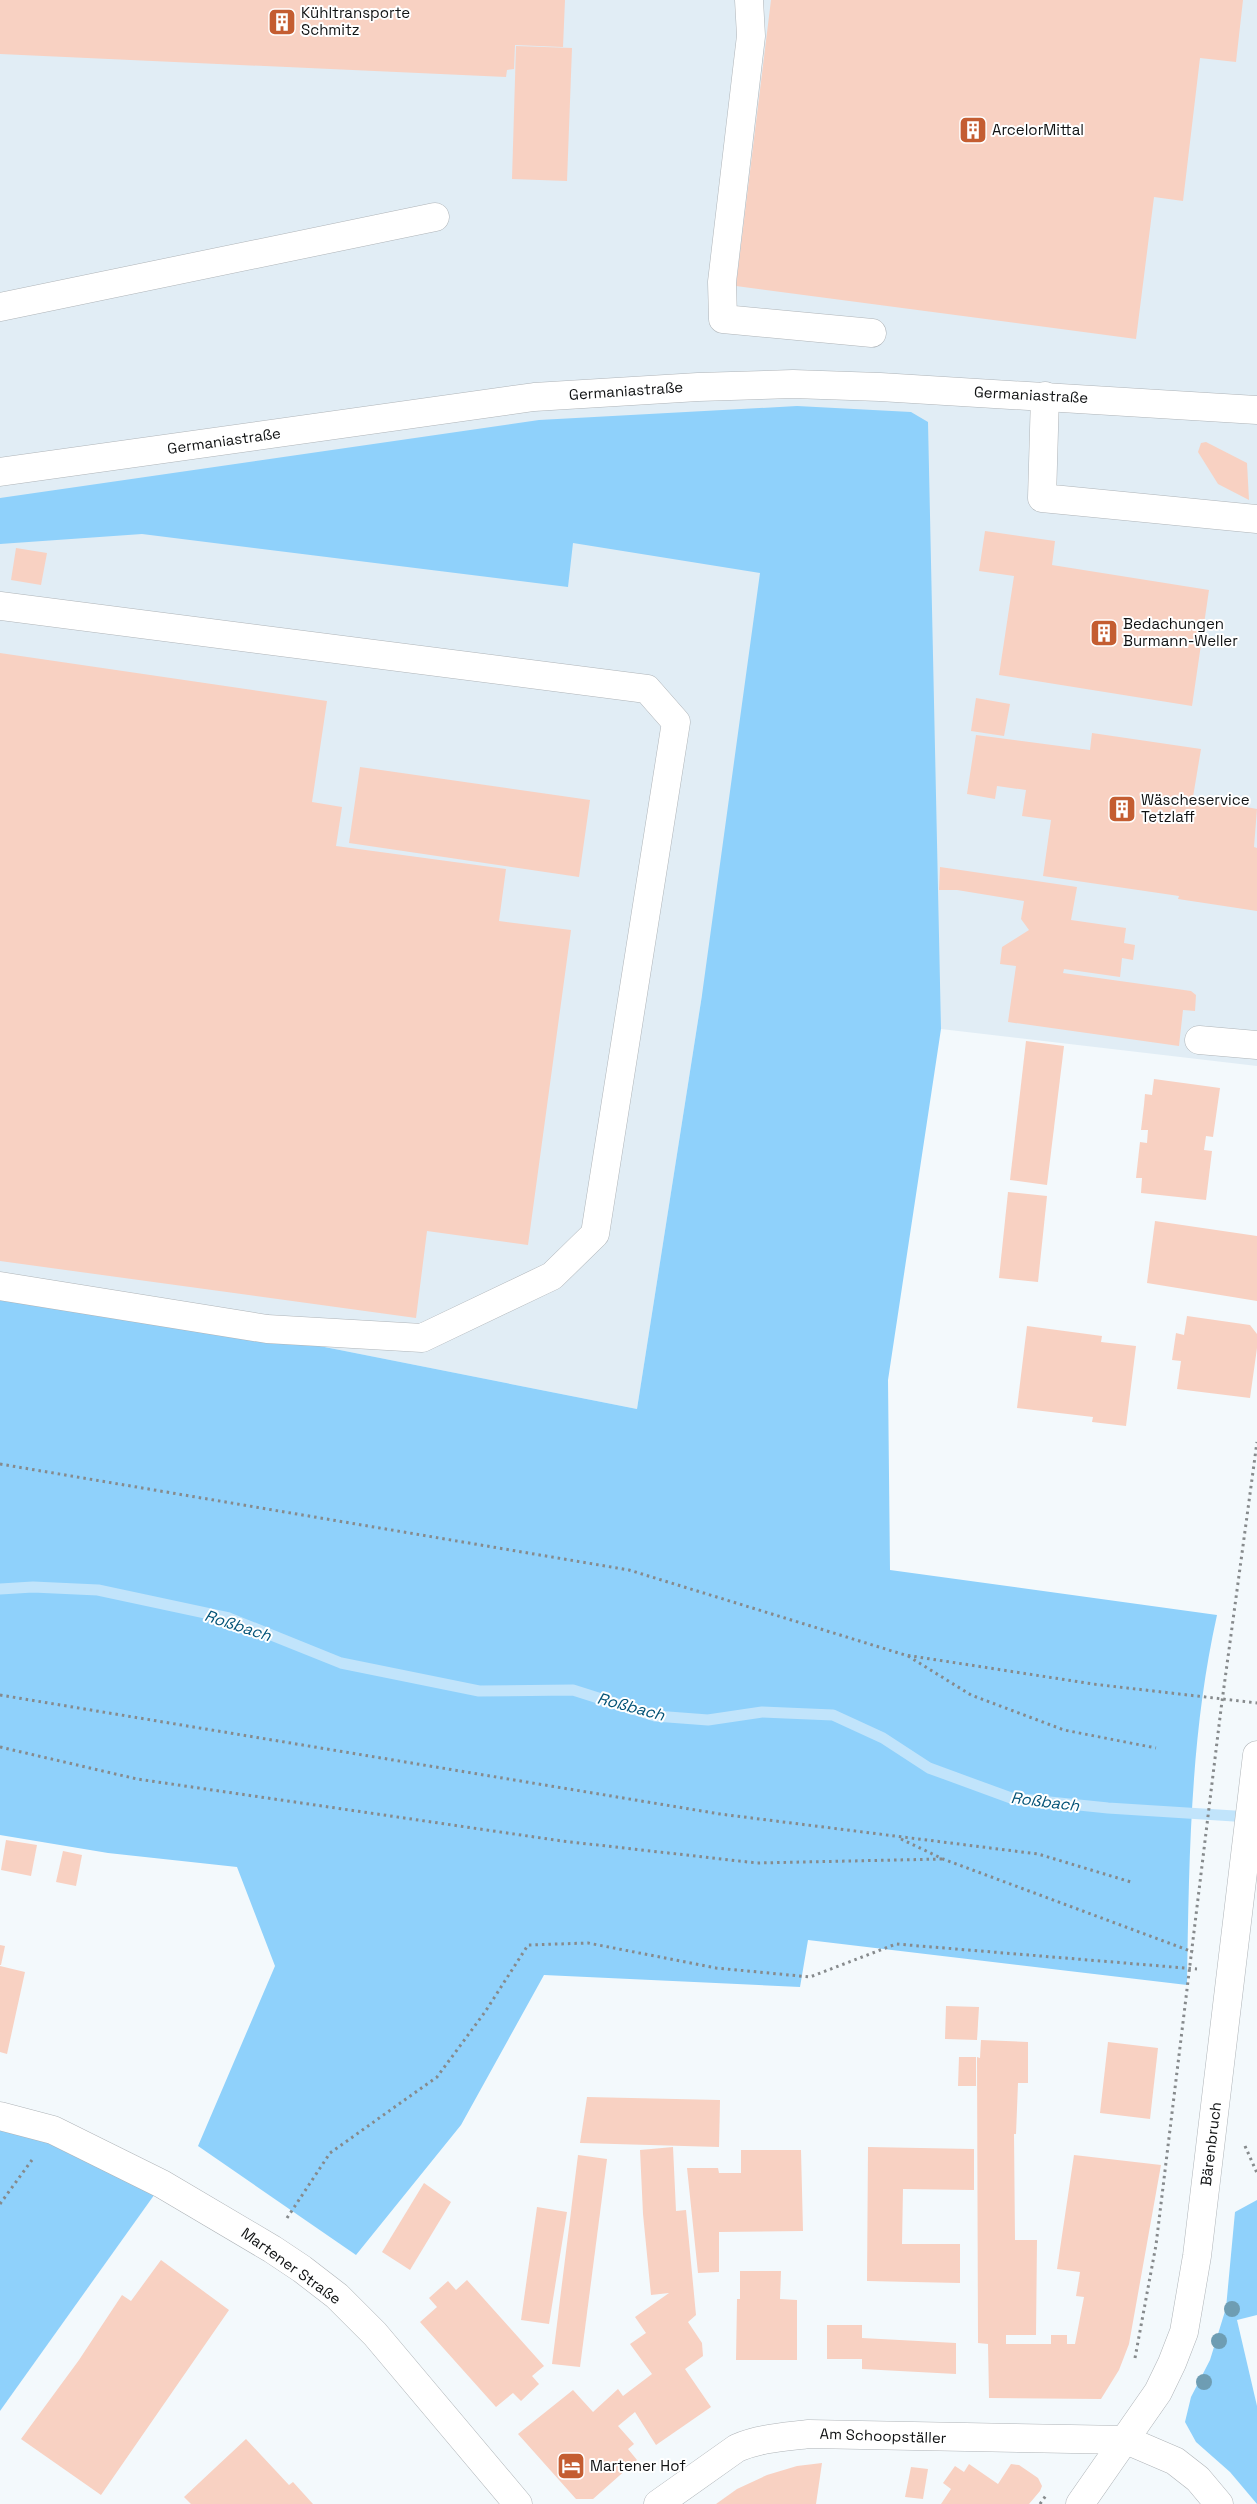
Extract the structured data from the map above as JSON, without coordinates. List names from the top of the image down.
{
  "streets": {
    "street": [
      "Germaniastraße",
      "Bärenbruch",
      "Martener Straße",
      "Am Schoopställer"
    ]
  },
  "crossings": [
    ["Bärenbruch", "Am Schoopställer"]
  ],
  "water": ["Roßbach"],
  "places": {
    "building": [
      "Kühltransporte Schmitz",
      "ArcelorMittal",
      "Bedachungen Burmann-Weller",
      "Wäscheservice Tetzlaff"
    ],
    "hotel": ["Martener Hof"]
  }
}
